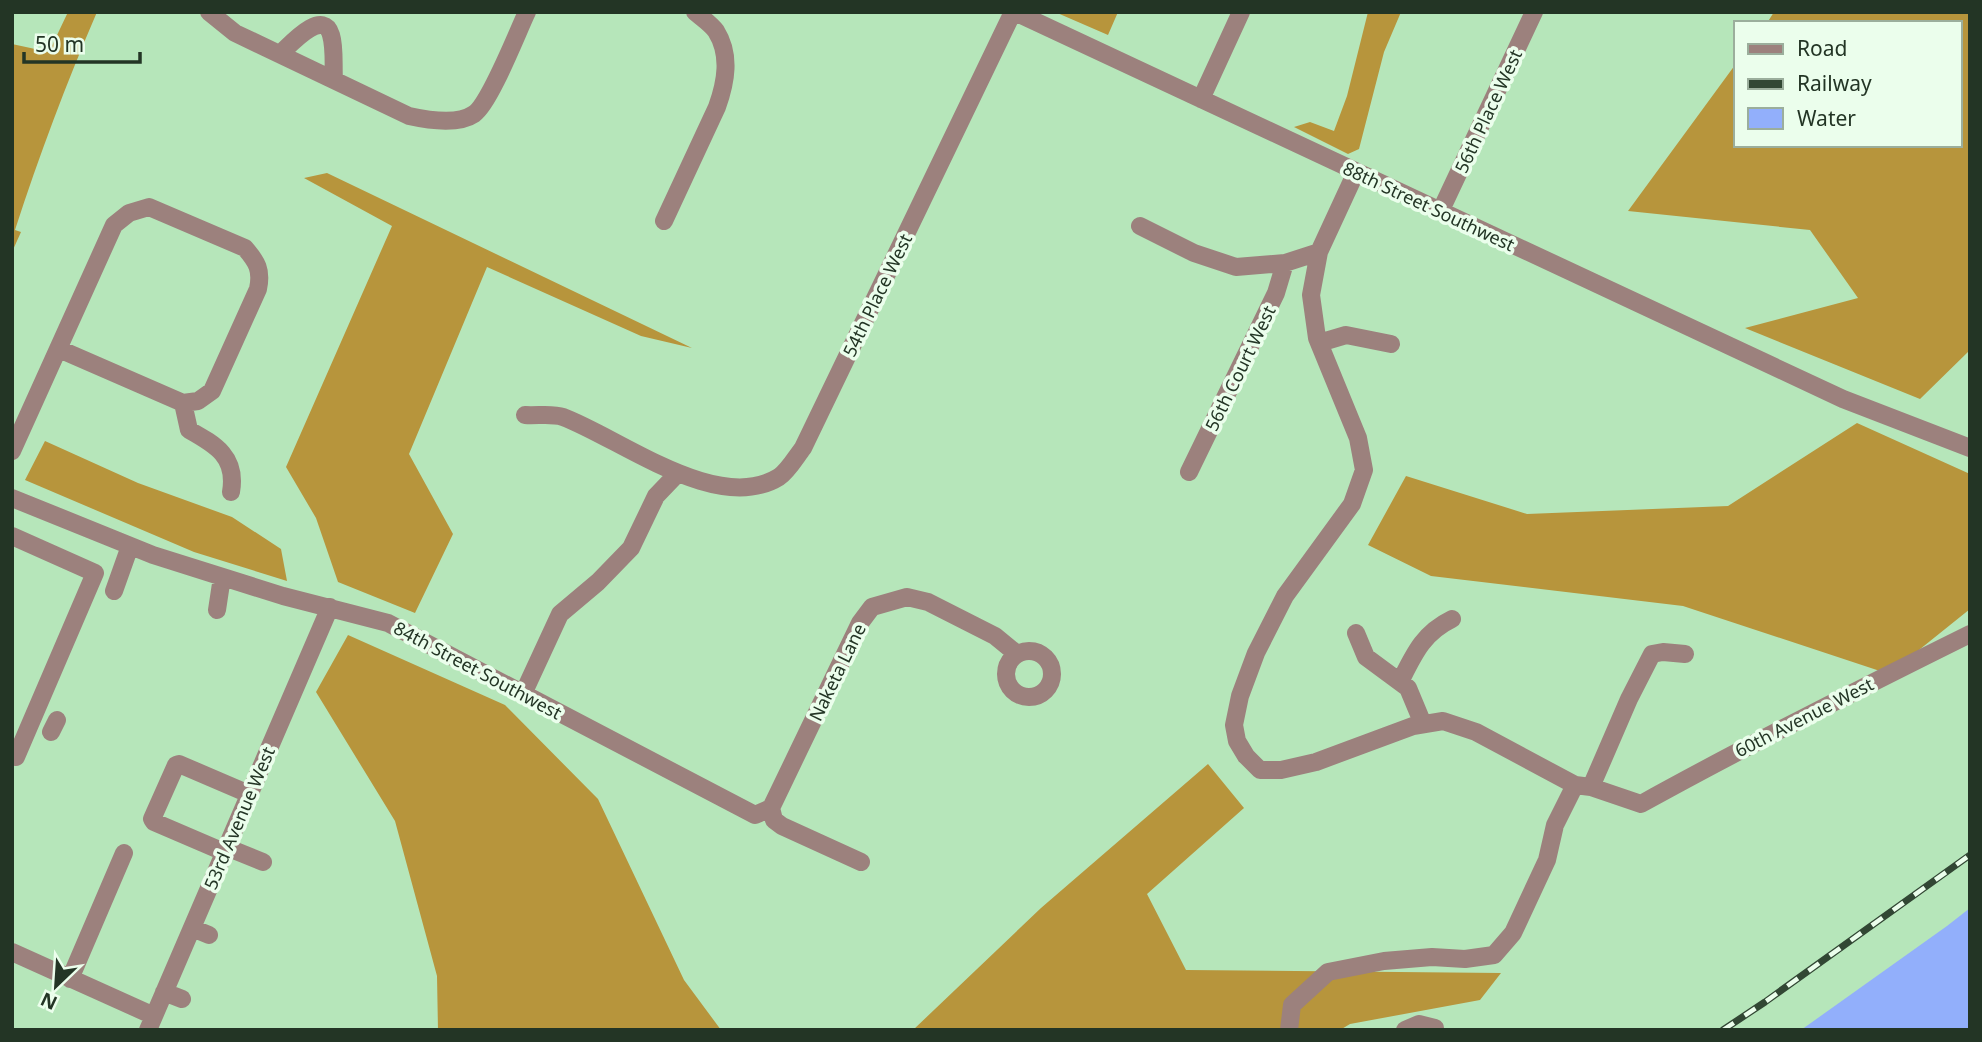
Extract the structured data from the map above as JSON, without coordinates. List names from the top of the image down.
{
  "streets": {
    "street": [
      "56th Place West",
      "88th Street Southwest",
      "54th Place West",
      "56th Court West",
      "84th Street Southwest",
      "Naketa Lane",
      "60th Avenue West",
      "53rd Avenue West"
    ]
  },
  "crossings": [
    ["56th Place West", "88th Street Southwest"],
    ["88th Street Southwest", "54th Place West"],
    ["84th Street Southwest", "Naketa Lane"],
    ["84th Street Southwest", "53rd Avenue West"]
  ],
  "legend": ["Road", "Railway", "Water"],
  "scale_bar": "50 m",
  "north": "bottom left"
}
